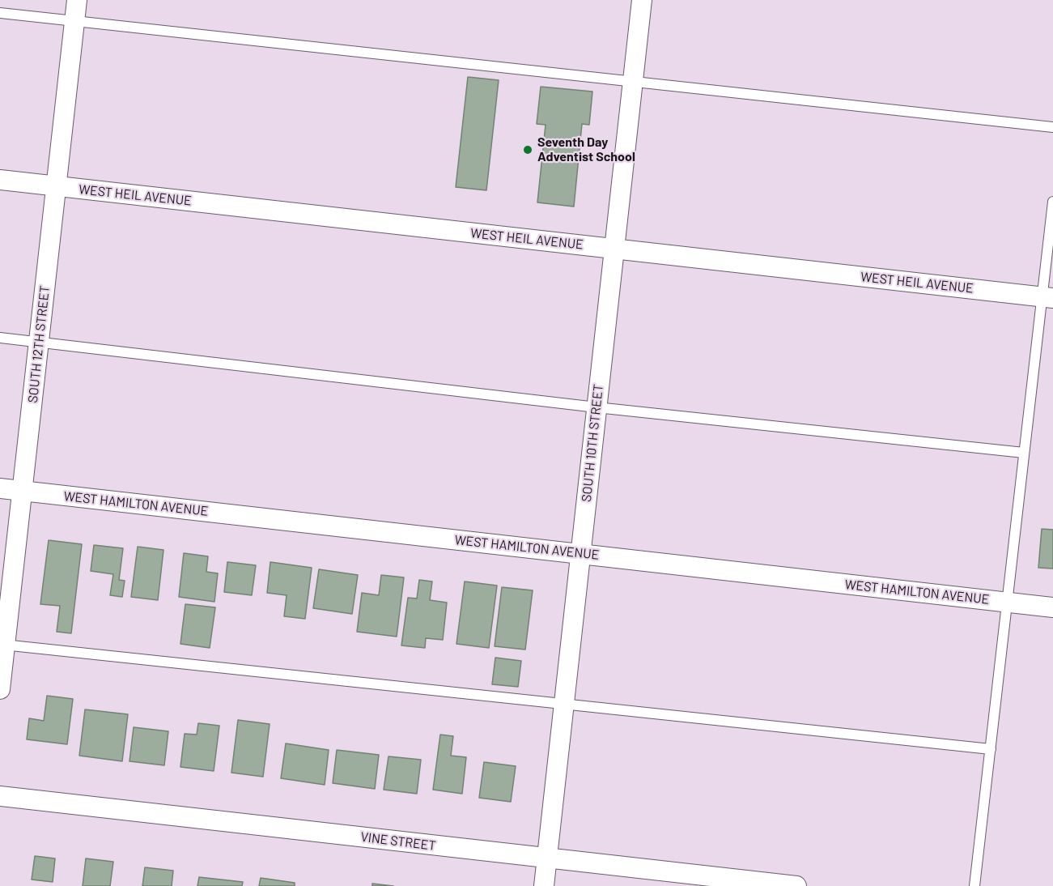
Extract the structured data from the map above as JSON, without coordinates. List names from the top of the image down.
{
  "streets": {
    "street": [
      "WEST HEIL AVENUE",
      "SOUTH 12TH STREET",
      "SOUTH 10TH STREET",
      "WEST HAMILTON AVENUE",
      "VINE STREET"
    ]
  },
  "crossings": [
    ["WEST HEIL AVENUE", "SOUTH 12TH STREET"],
    ["WEST HEIL AVENUE", "SOUTH 10TH STREET"],
    ["SOUTH 12TH STREET", "WEST HAMILTON AVENUE"],
    ["SOUTH 10TH STREET", "WEST HAMILTON AVENUE"],
    ["SOUTH 10TH STREET", "VINE STREET"]
  ],
  "places": ["Seventh Day Adventist School"]
}
